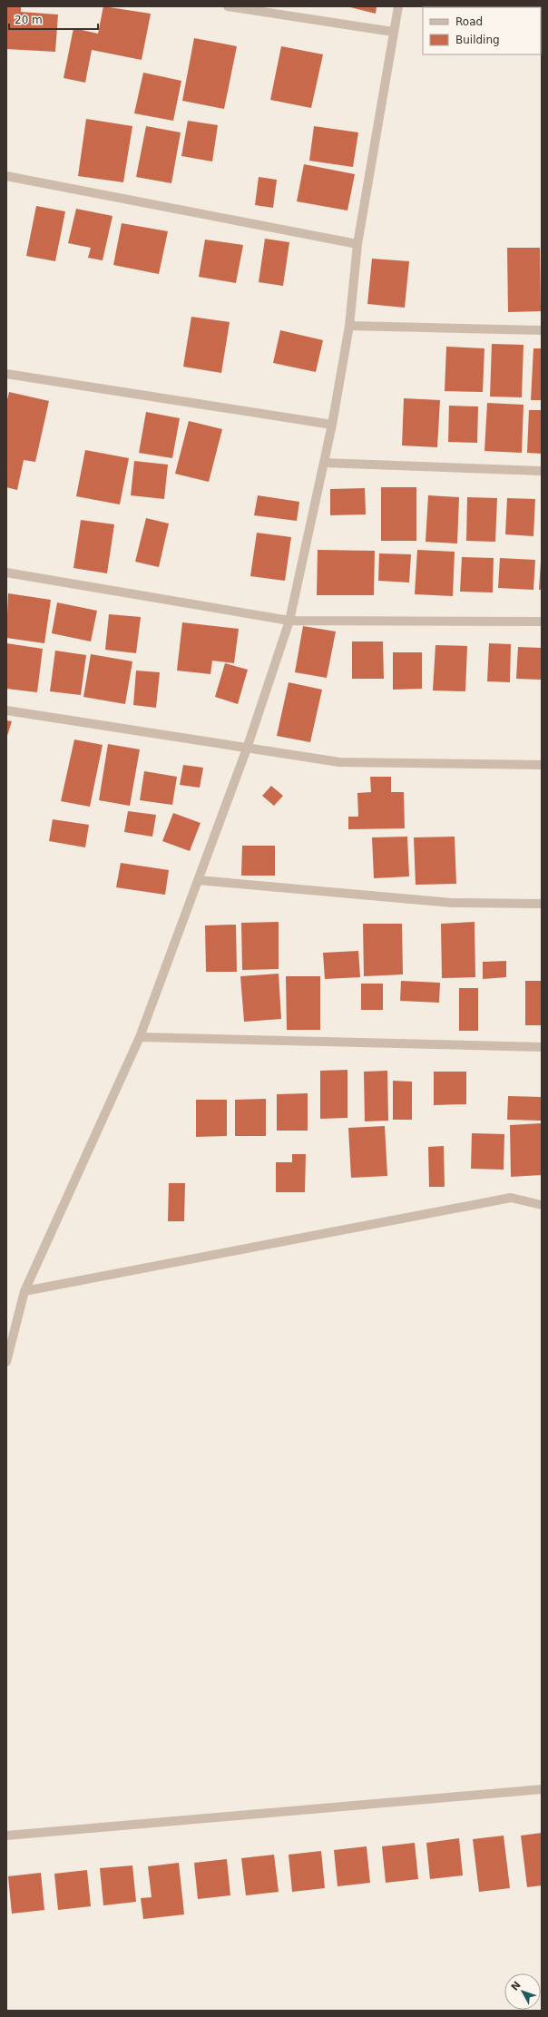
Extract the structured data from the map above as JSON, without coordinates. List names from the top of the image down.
{
  "legend": ["Road", "Building"],
  "scale_bar": "20 m",
  "north": "top left"
}
